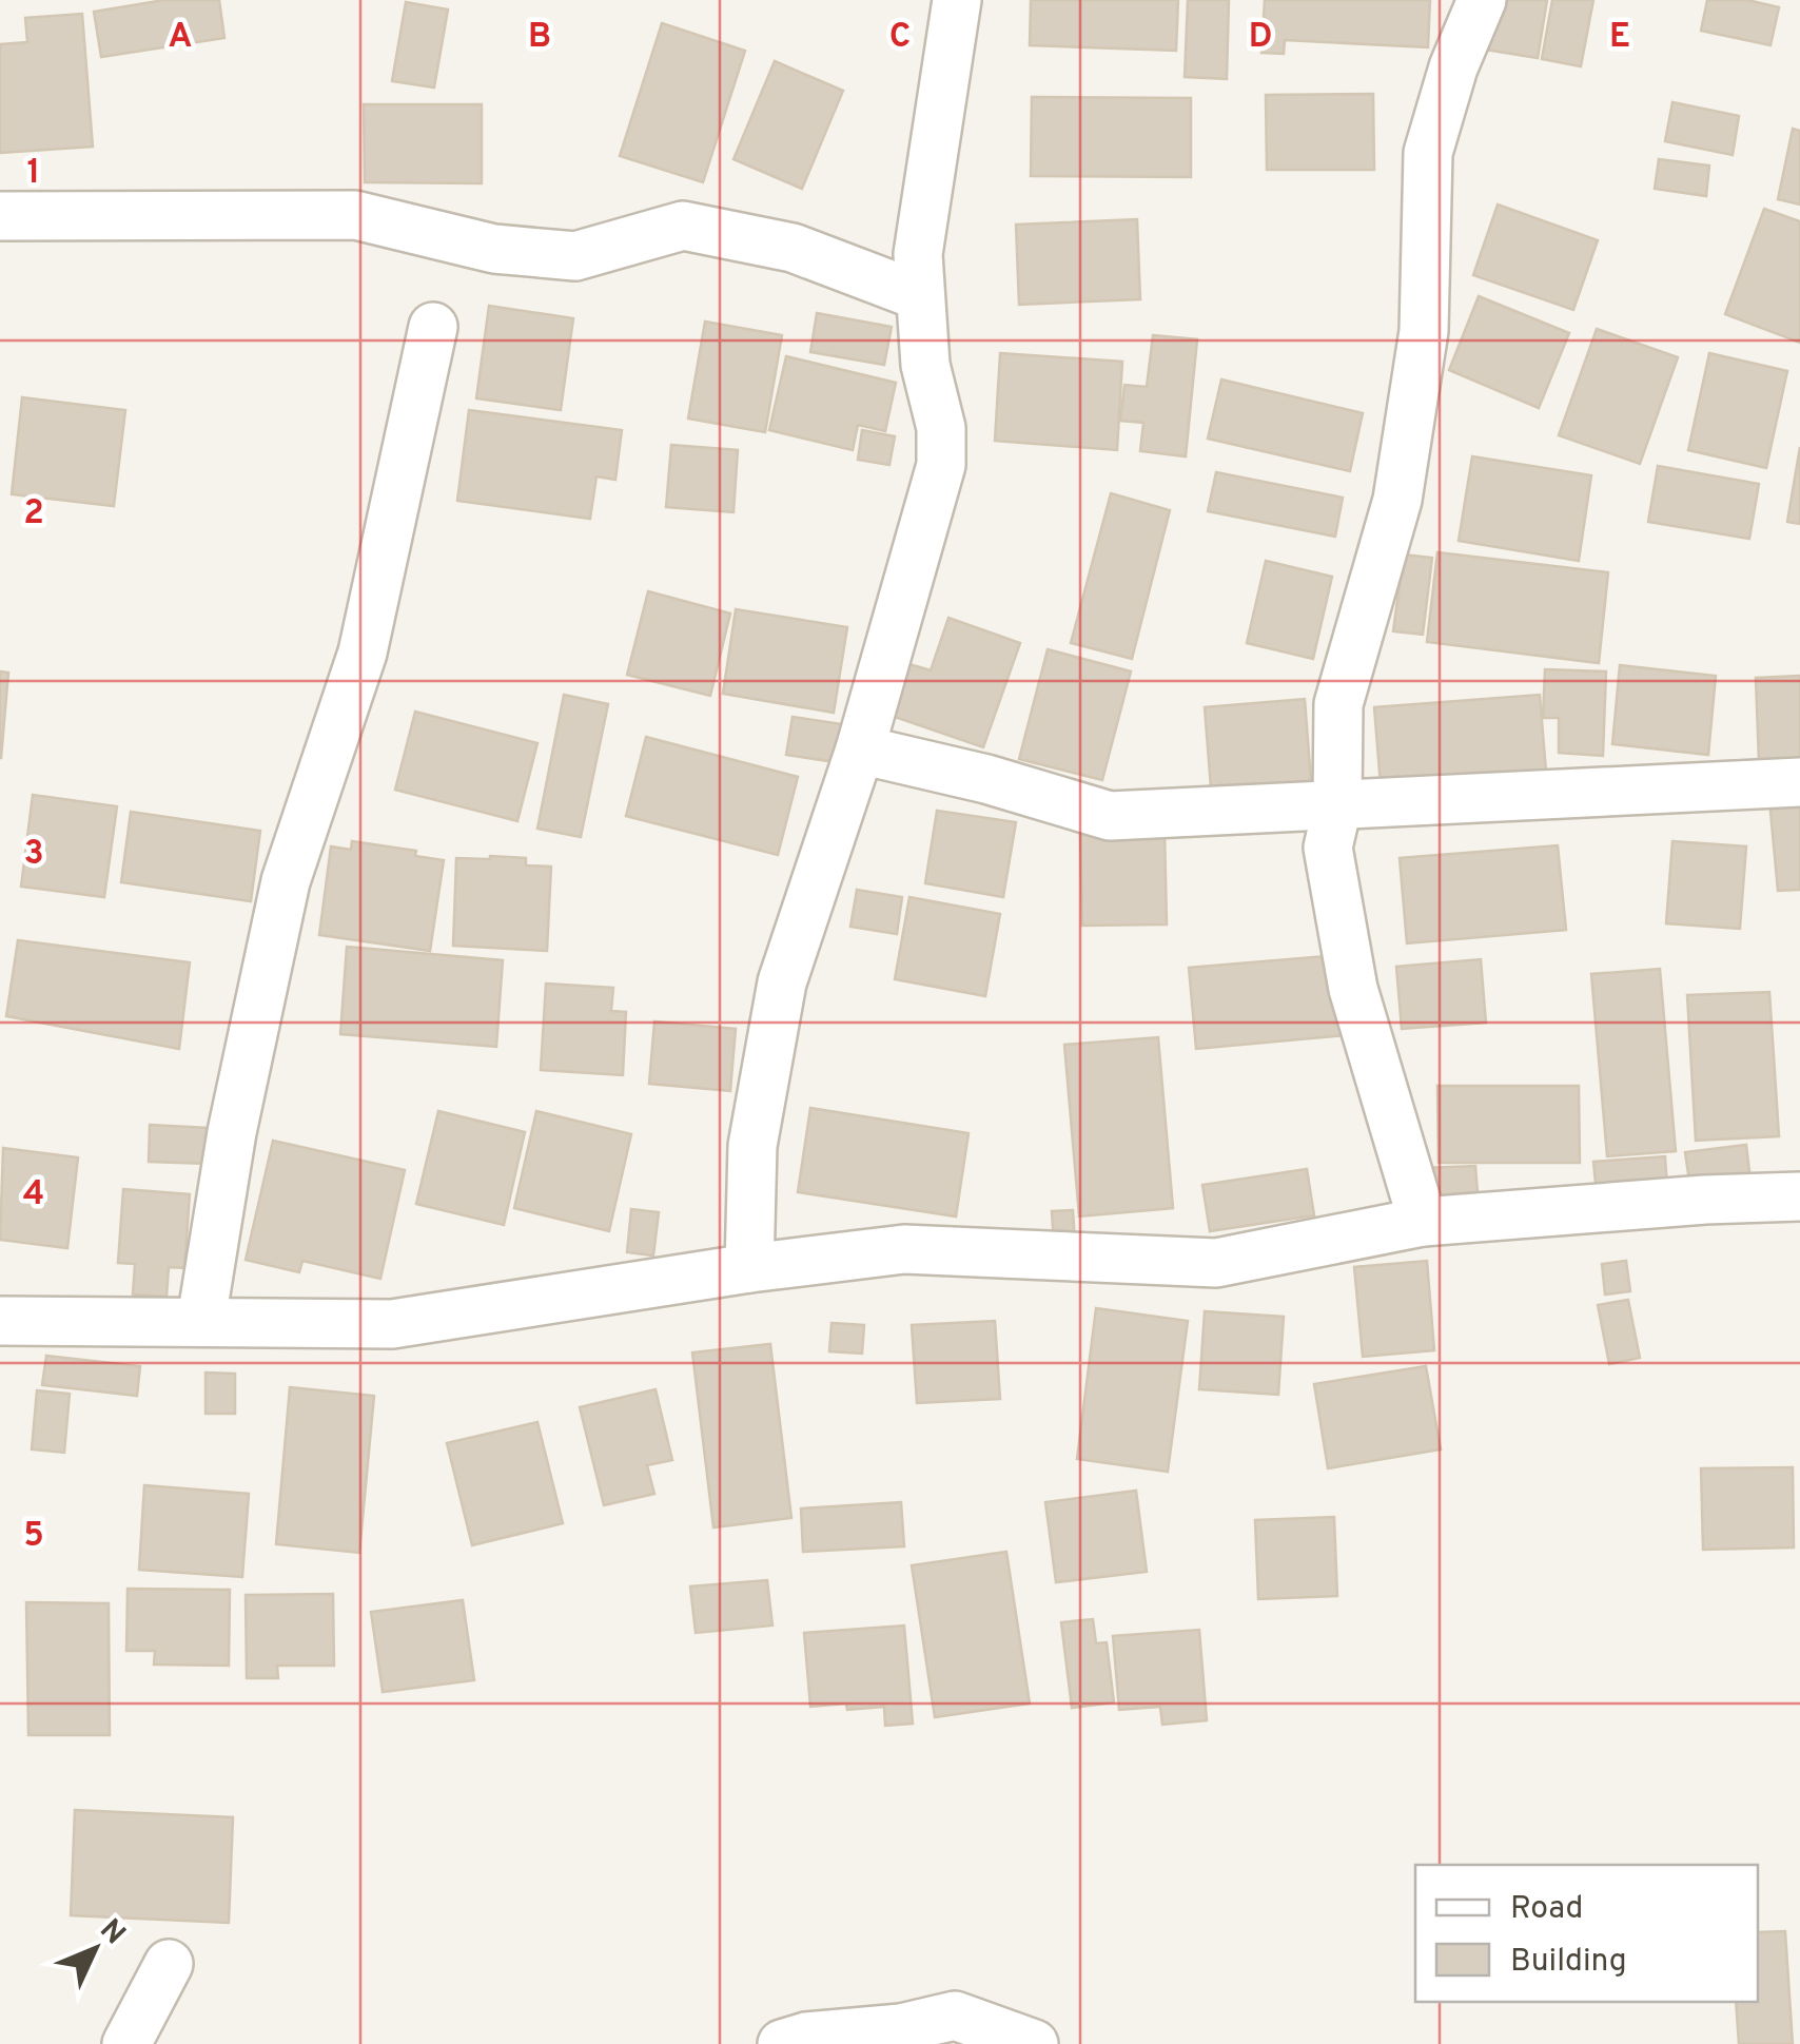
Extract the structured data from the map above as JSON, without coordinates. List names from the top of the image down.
{
  "legend": ["Road", "Building"],
  "north": "top right",
  "grid": {
    "columns": [
      "A",
      "B",
      "C",
      "D",
      "E"
    ],
    "rows": [
      "1",
      "2",
      "3",
      "4",
      "5"
    ]
  }
}
